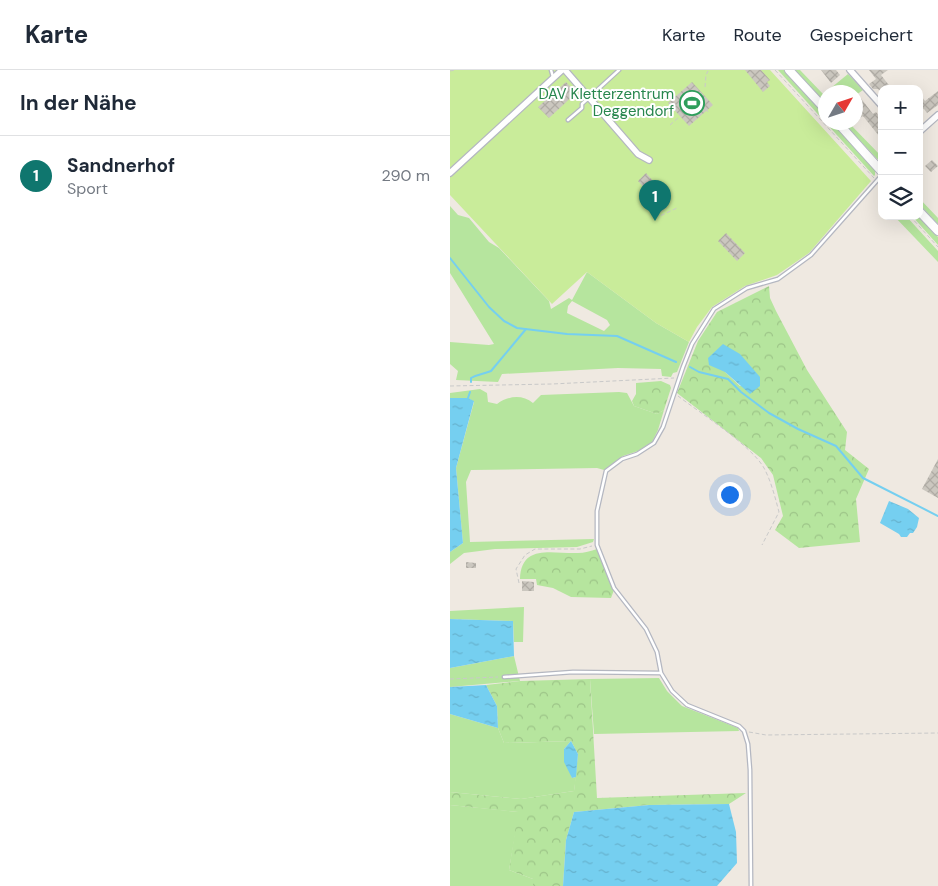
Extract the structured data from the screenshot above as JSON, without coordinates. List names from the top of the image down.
{
  "places": {
    "sports": ["DAV Kletterzentrum Deggendorf"]
  },
  "north": "top right",
  "page": {
    "header": "Karte",
    "nav": ["Karte", "Route", "Gespeichert"],
    "heading": "In der Nähe",
    "map_buttons": ["+", "−"],
    "list": [
      {
        "mark": "1",
        "name": "Sandnerhof",
        "note": "Sport",
        "value": "290 m"
      }
    ],
    "pins": "1"
  }
}
